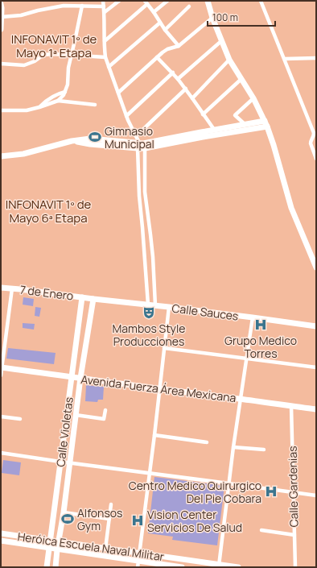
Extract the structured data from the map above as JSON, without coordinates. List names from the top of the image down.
{
  "streets": {
    "street": [
      "7 de Enero",
      "Calle Sauces",
      "Avenida Fuerza Área Mexicana",
      "Calle Violetas",
      "Calle Gardenias",
      "Heróica Escuela Naval Militar"
    ]
  },
  "crossings": [
    ["7 de Enero", "Calle Sauces"],
    ["7 de Enero", "Calle Violetas"],
    ["Calle Sauces", "Calle Violetas"],
    ["Avenida Fuerza Área Mexicana", "Calle Violetas"],
    ["Avenida Fuerza Área Mexicana", "Calle Gardenias"],
    ["Calle Violetas", "Heróica Escuela Naval Militar"]
  ],
  "districts": ["INFONAVIT 1º de Mayo 1ª Etapa", "INFONAVIT 1º de Mayo 6ª Etapa"],
  "places": {
    "sports": ["Gimnasio Municipal", "Alfonsos Gym"],
    "theatre": ["Mambos Style Producciones"],
    "hospital": ["Grupo Medico Torres", "Centro Medico Quirurgico Del Pie Cobara", "Vision Center Servicios De Salud"]
  },
  "scale_bar": "100 m"
}
